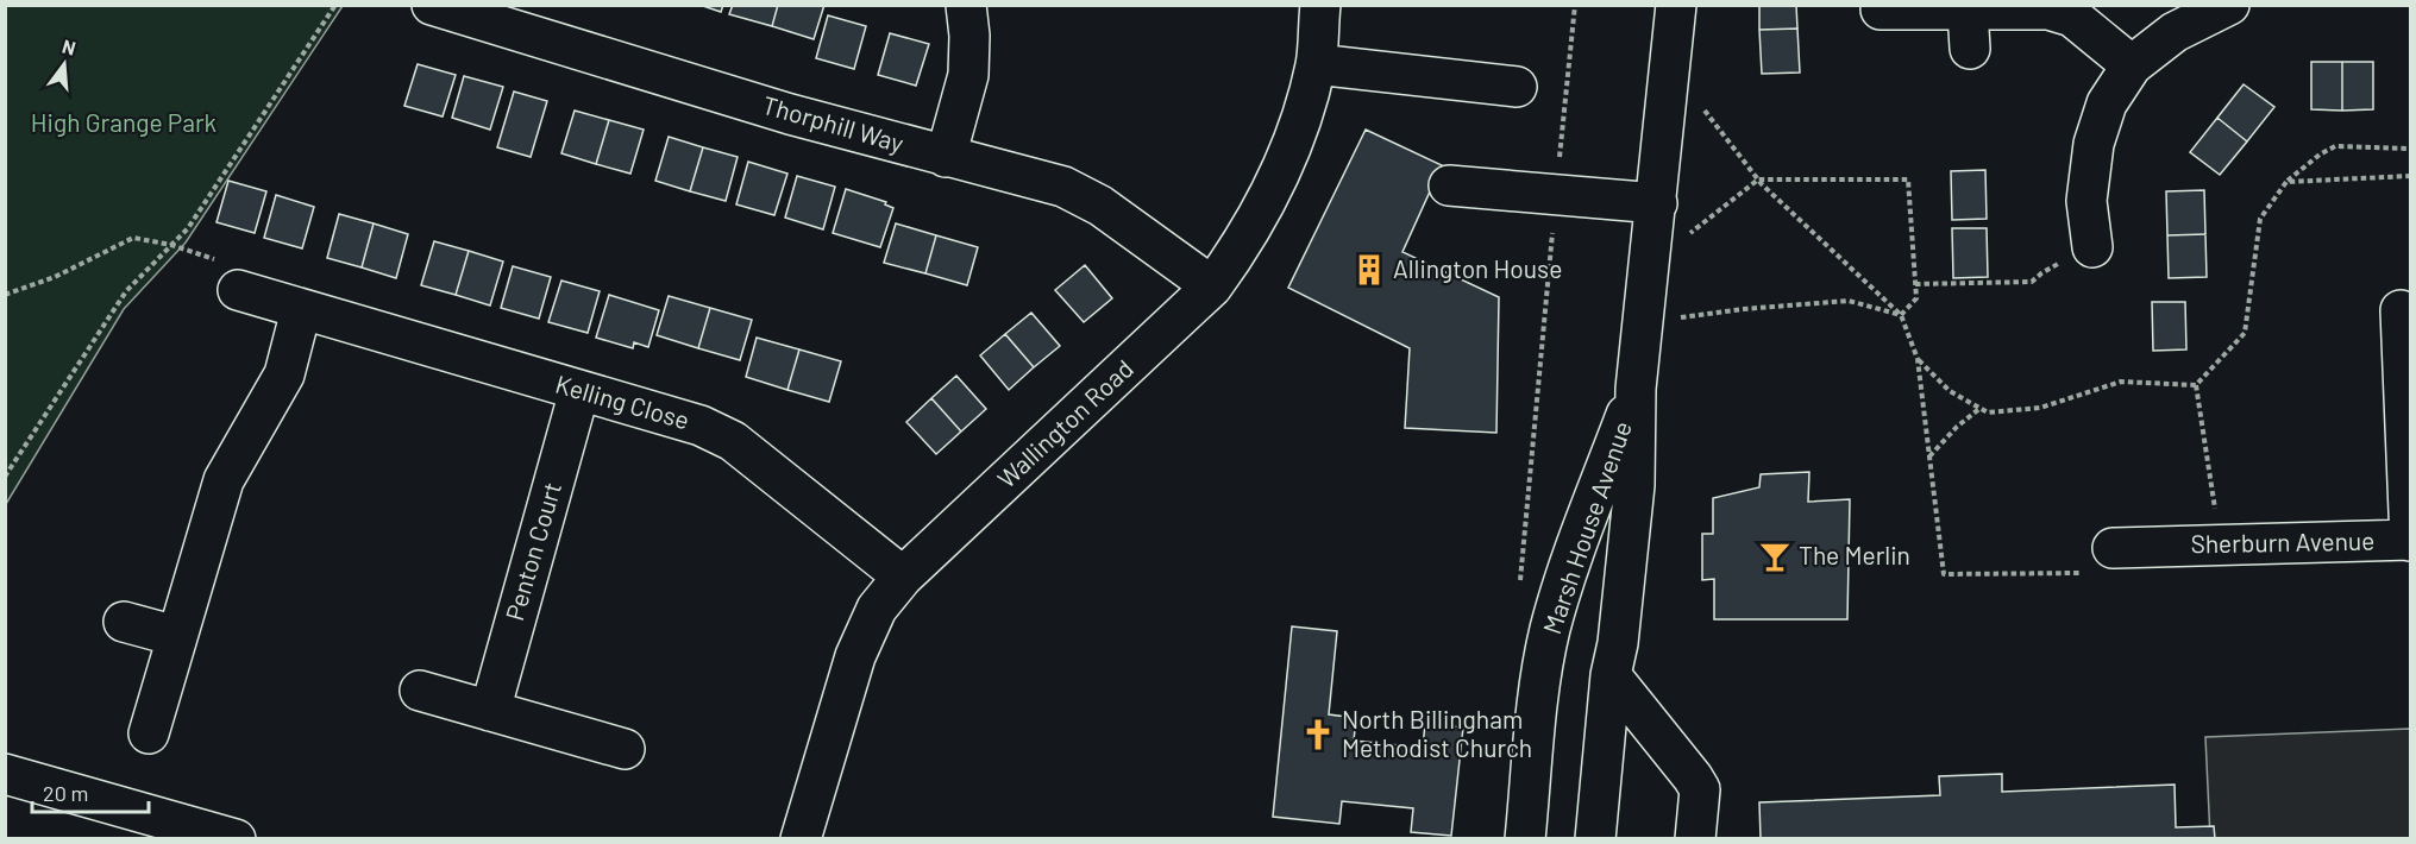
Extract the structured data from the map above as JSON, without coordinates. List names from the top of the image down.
{
  "streets": {
    "street": [
      "Thorphill Way",
      "Kelling Close",
      "Wallington Road",
      "Marsh House Avenue",
      "Sherburn Avenue",
      "Penton Court"
    ]
  },
  "crossings": [
    ["Thorphill Way", "Wallington Road"],
    ["Kelling Close", "Wallington Road"],
    ["Kelling Close", "Penton Court"]
  ],
  "parks": ["High Grange Park"],
  "places": {
    "building": ["Allington House"],
    "bar": ["The Merlin"],
    "church": ["North Billingham Methodist Church"]
  },
  "scale_bar": "20 m",
  "north": "top"
}
